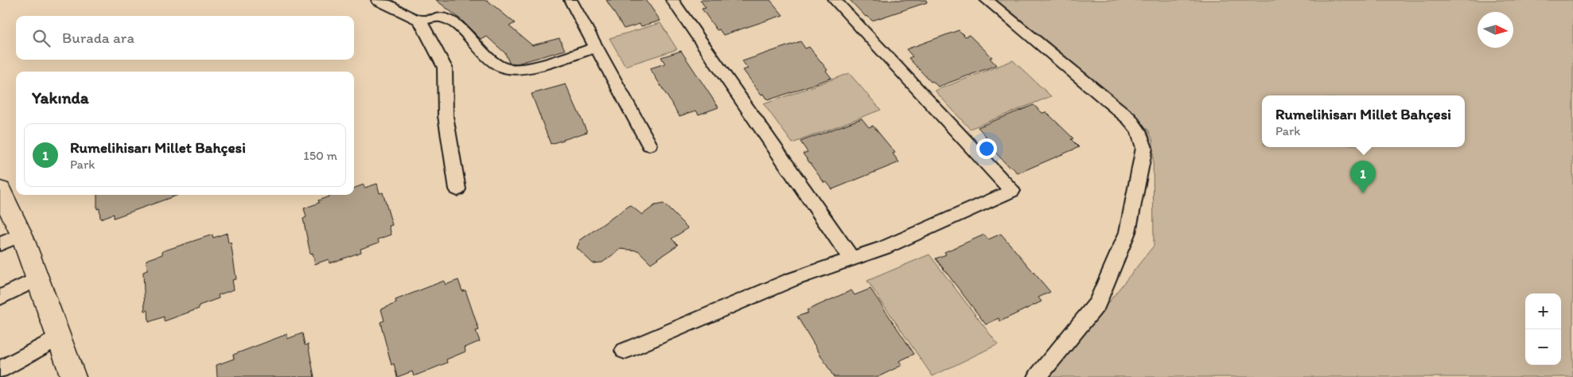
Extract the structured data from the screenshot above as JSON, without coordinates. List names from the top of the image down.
{
  "north": "right",
  "page": {
    "search": "Burada ara",
    "heading": "Yakında",
    "popup": ["Rumelihisarı Millet Bahçesi", "Park"],
    "list": [
      {
        "mark": "1",
        "name": "Rumelihisarı Millet Bahçesi",
        "note": "Park",
        "value": "150 m"
      }
    ],
    "pins": "1",
    "map_buttons": ["+", "−"]
  }
}
